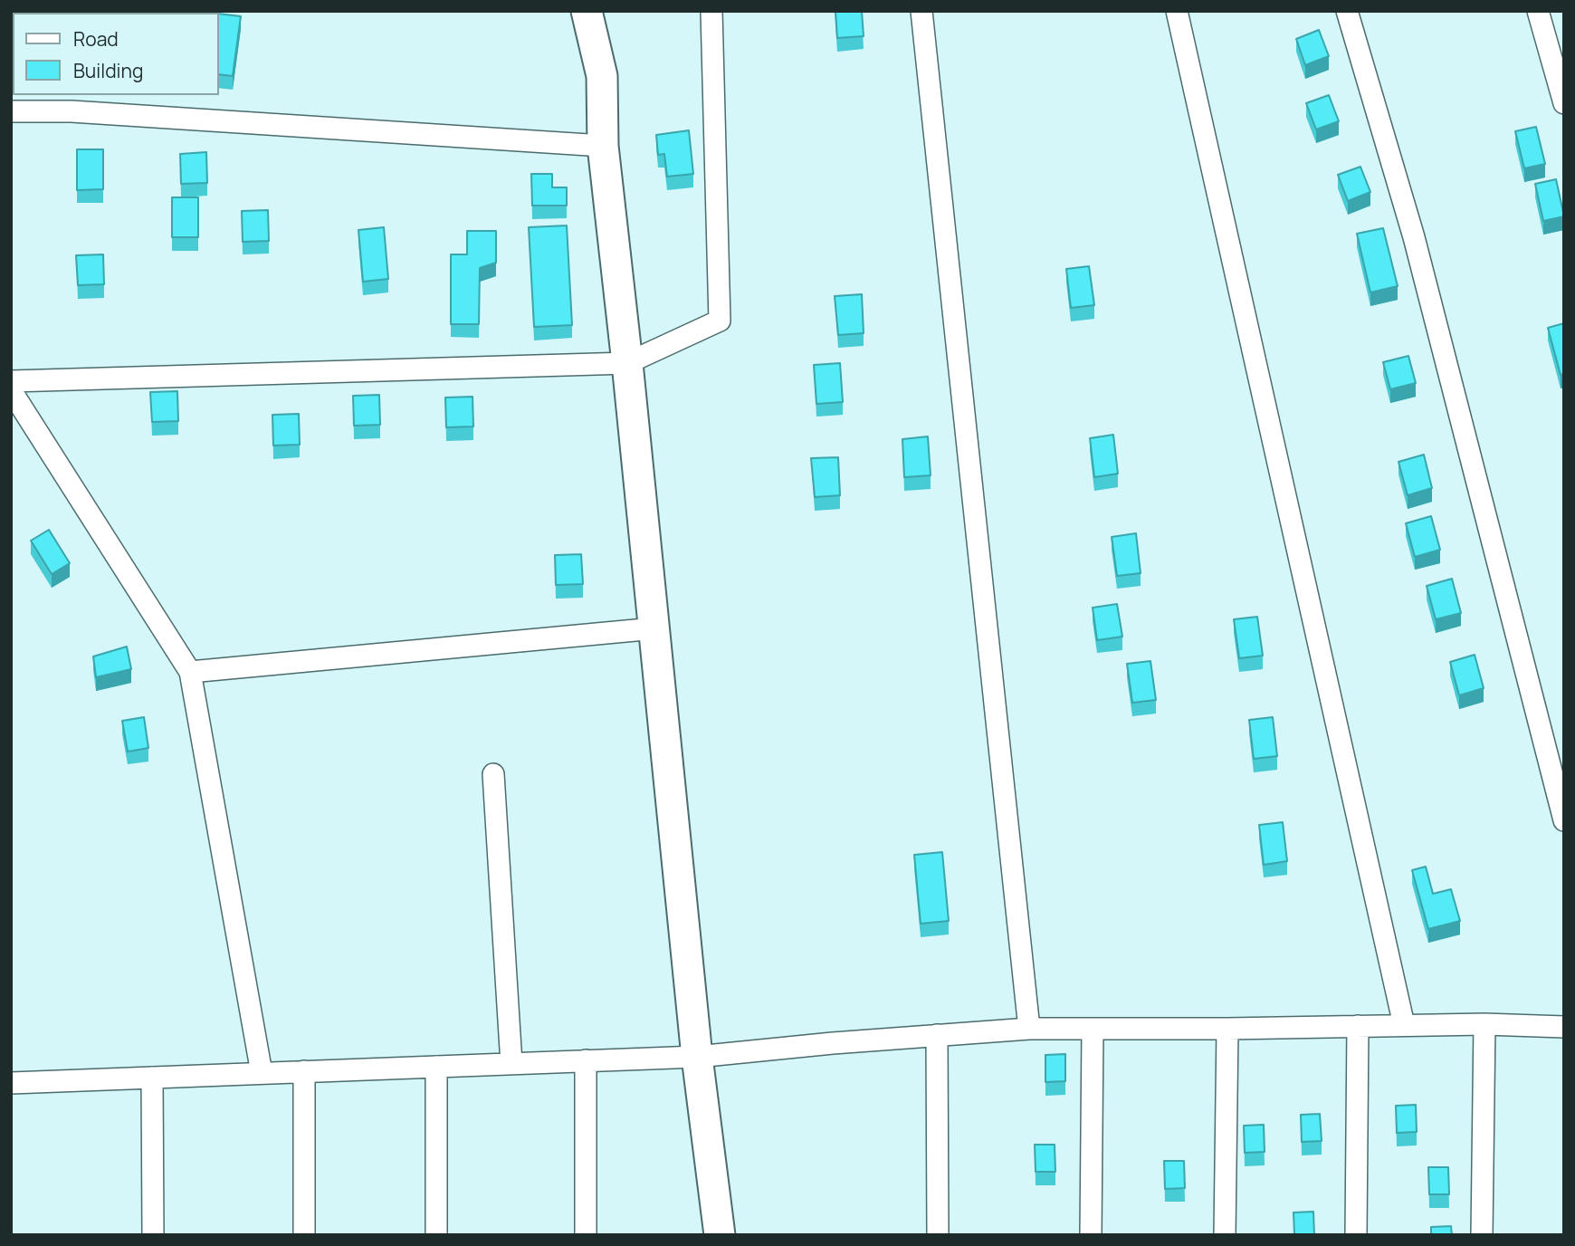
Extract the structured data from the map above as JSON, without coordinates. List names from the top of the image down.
{
  "legend": ["Road", "Building"]
}
